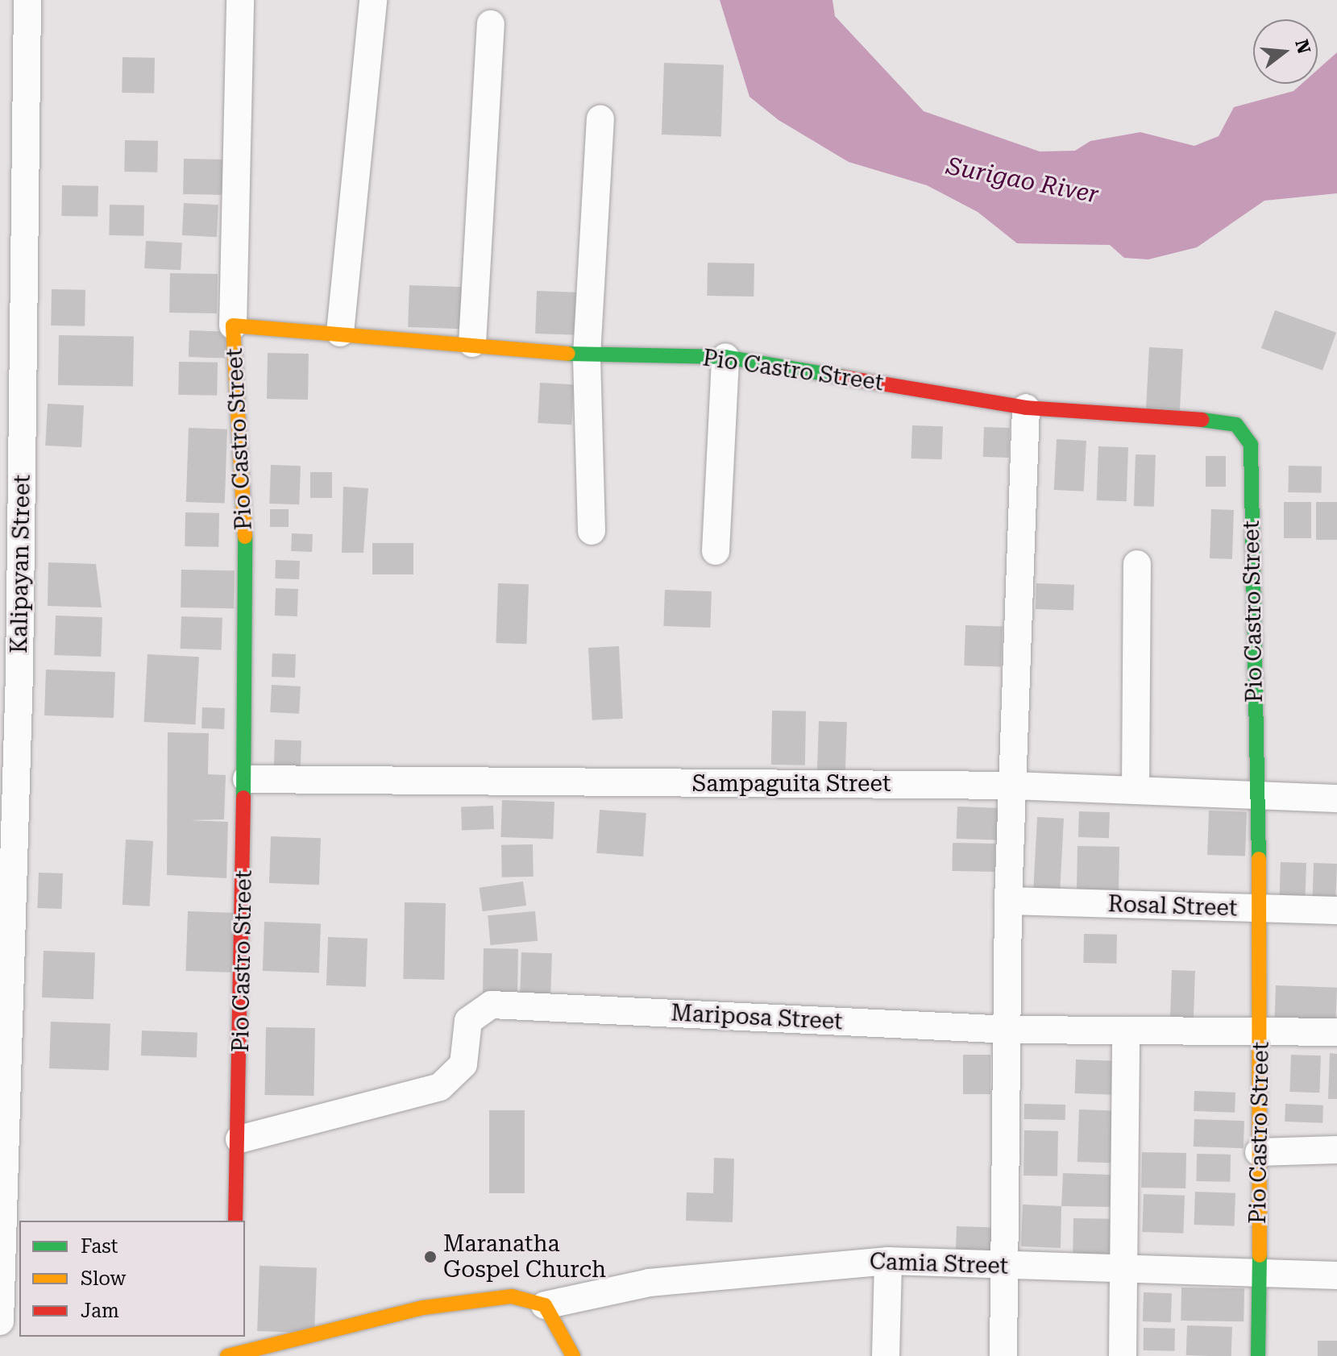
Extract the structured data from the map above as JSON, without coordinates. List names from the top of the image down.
{
  "streets": {
    "street": [
      "Pio Castro Street",
      "Kalipayan Street",
      "Sampaguita Street",
      "Rosal Street",
      "Mariposa Street",
      "Camia Street"
    ]
  },
  "crossings": [
    ["Pio Castro Street", "Sampaguita Street"],
    ["Pio Castro Street", "Rosal Street"],
    ["Pio Castro Street", "Mariposa Street"],
    ["Pio Castro Street", "Camia Street"]
  ],
  "water": ["Surigao River"],
  "places": ["Maranatha Gospel Church"],
  "legend": ["Fast", "Slow", "Jam"],
  "north": "right"
}
